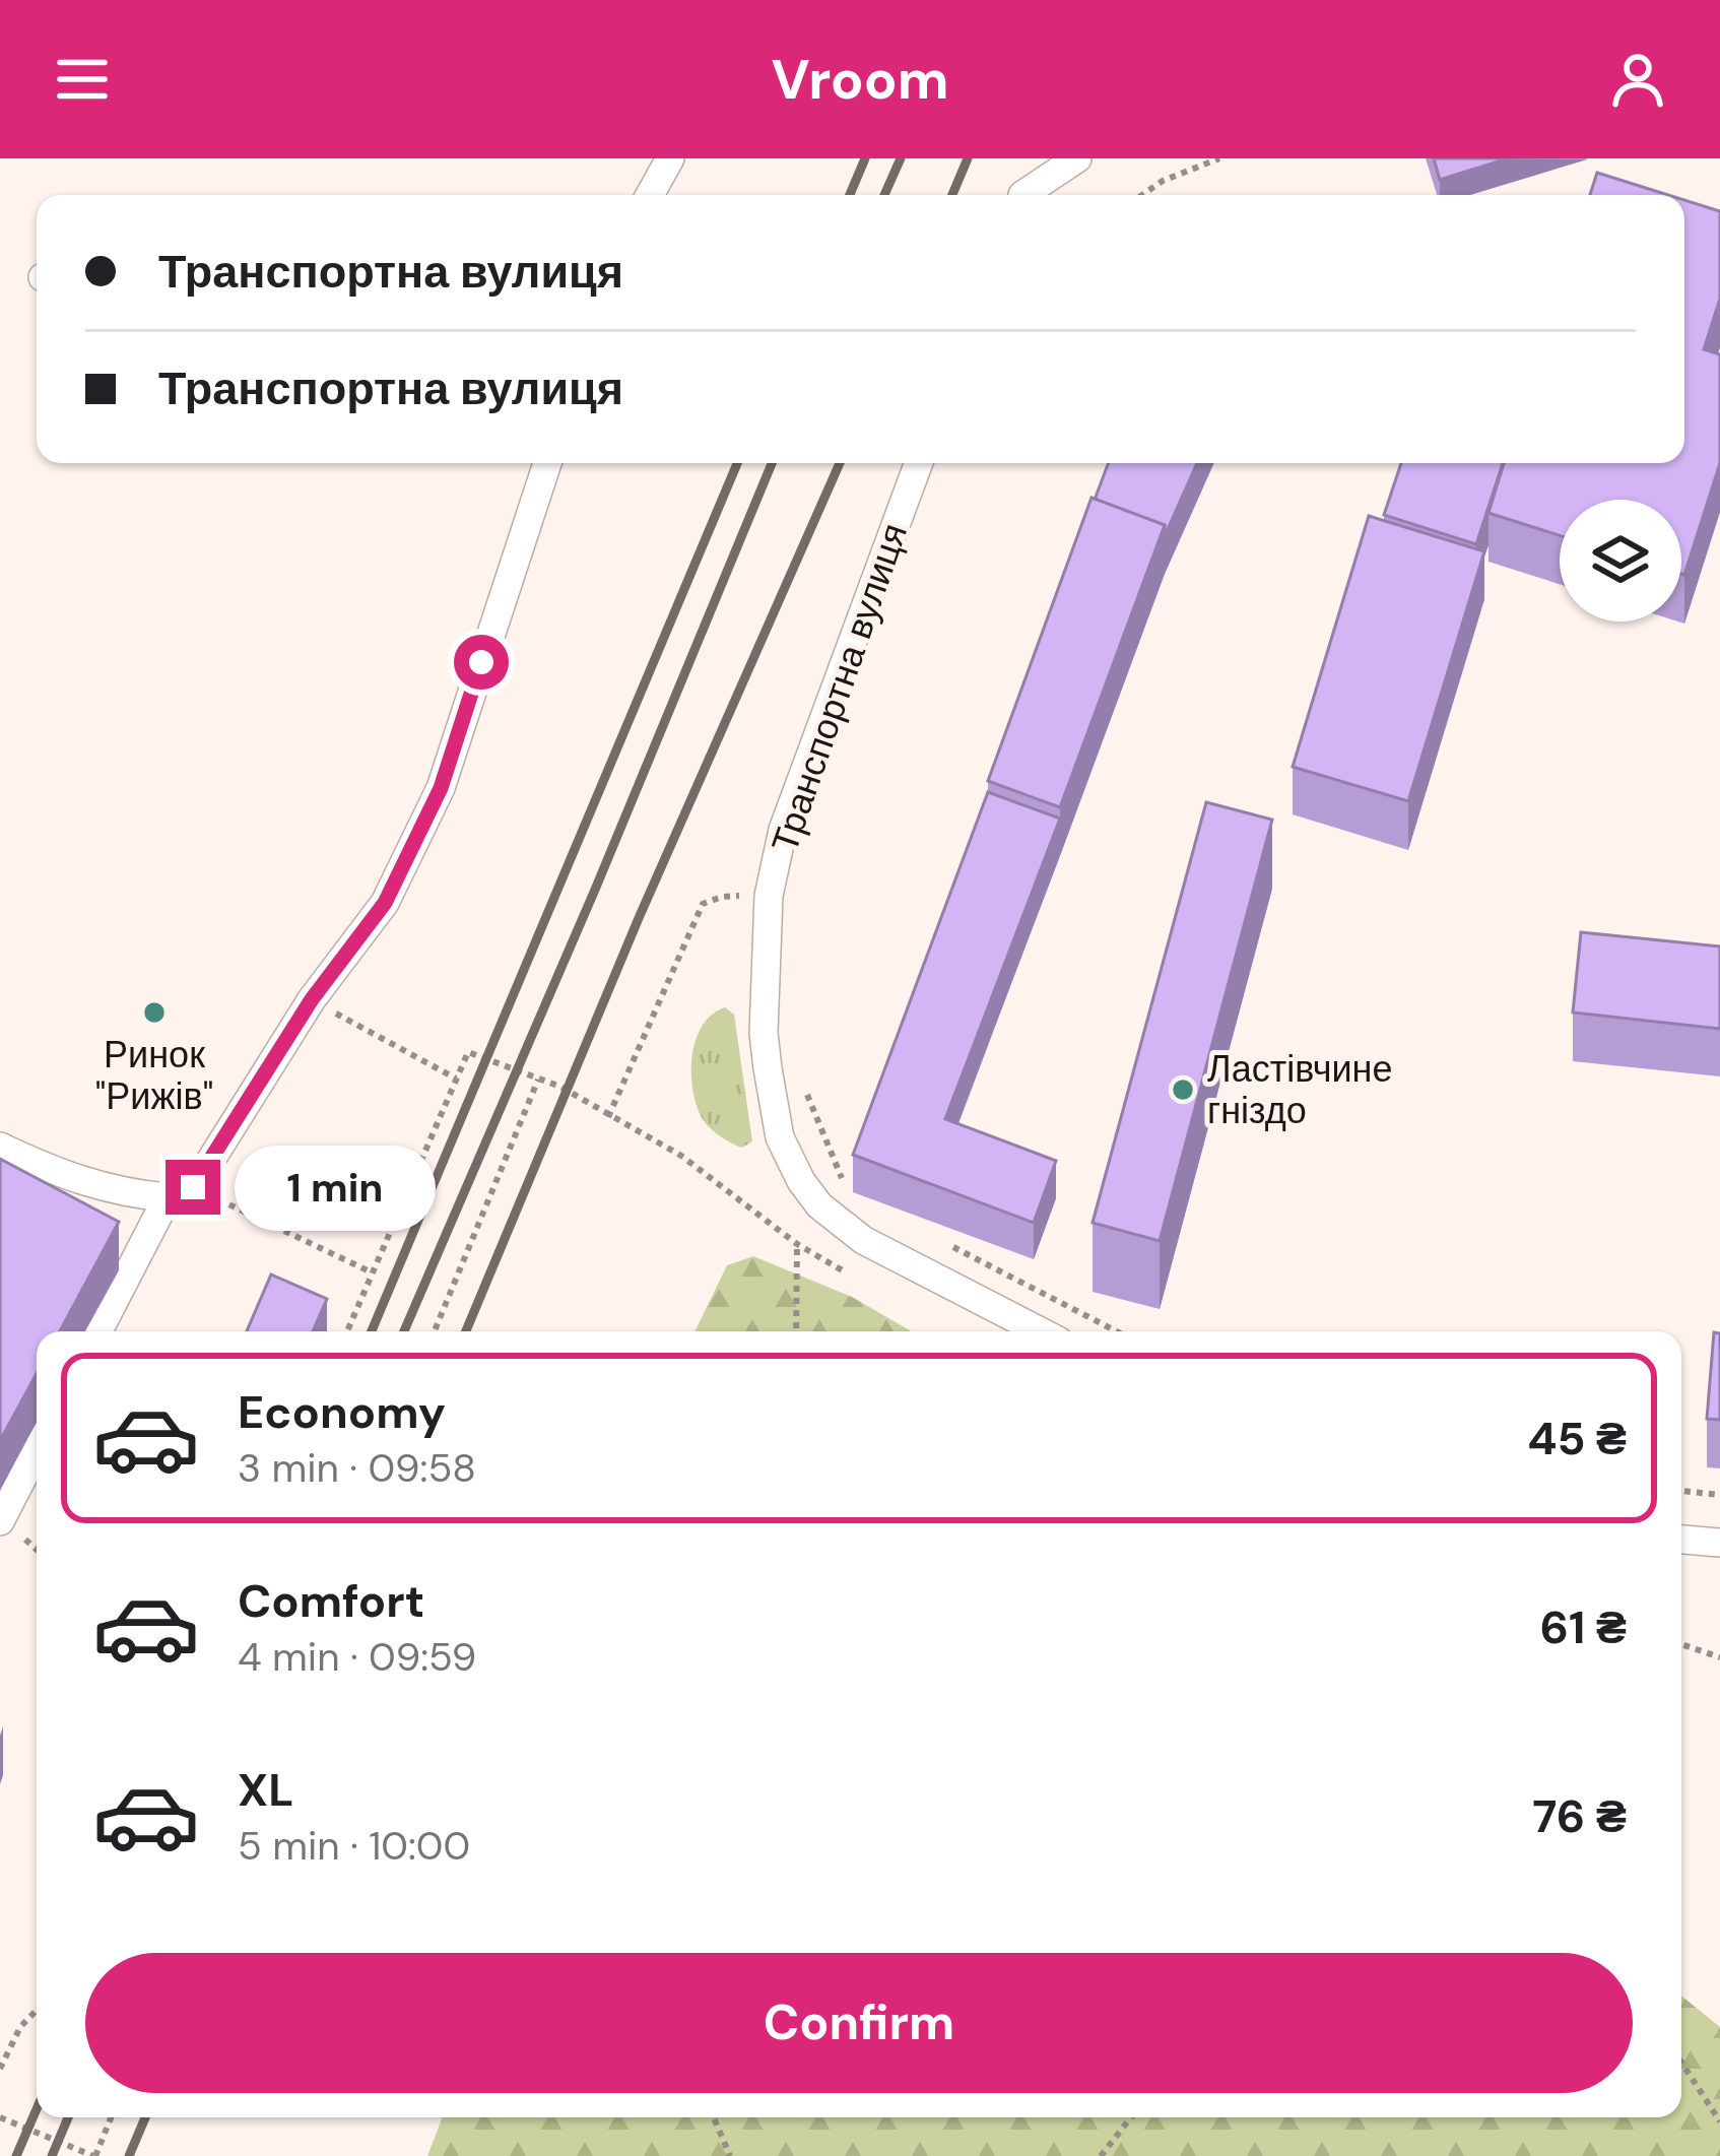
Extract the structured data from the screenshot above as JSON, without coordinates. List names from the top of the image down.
{
  "streets": {
    "street": ["Транспортна вулиця"]
  },
  "places": ["Ринок \"Рижів\"", "Ластівчине гніздо"],
  "page": {
    "header": "Vroom",
    "banner": ["Транспортна вулиця", "Транспортна вулиця"],
    "bubble": "1 min",
    "list": [
      {
        "name": "Economy",
        "note": "3 min · 09:58",
        "value": "45 ₴"
      },
      {
        "name": "Comfort",
        "note": "4 min · 09:59",
        "value": "61 ₴"
      },
      {
        "name": "XL",
        "note": "5 min · 10:00",
        "value": "76 ₴"
      }
    ],
    "buttons": "Confirm"
  }
}
